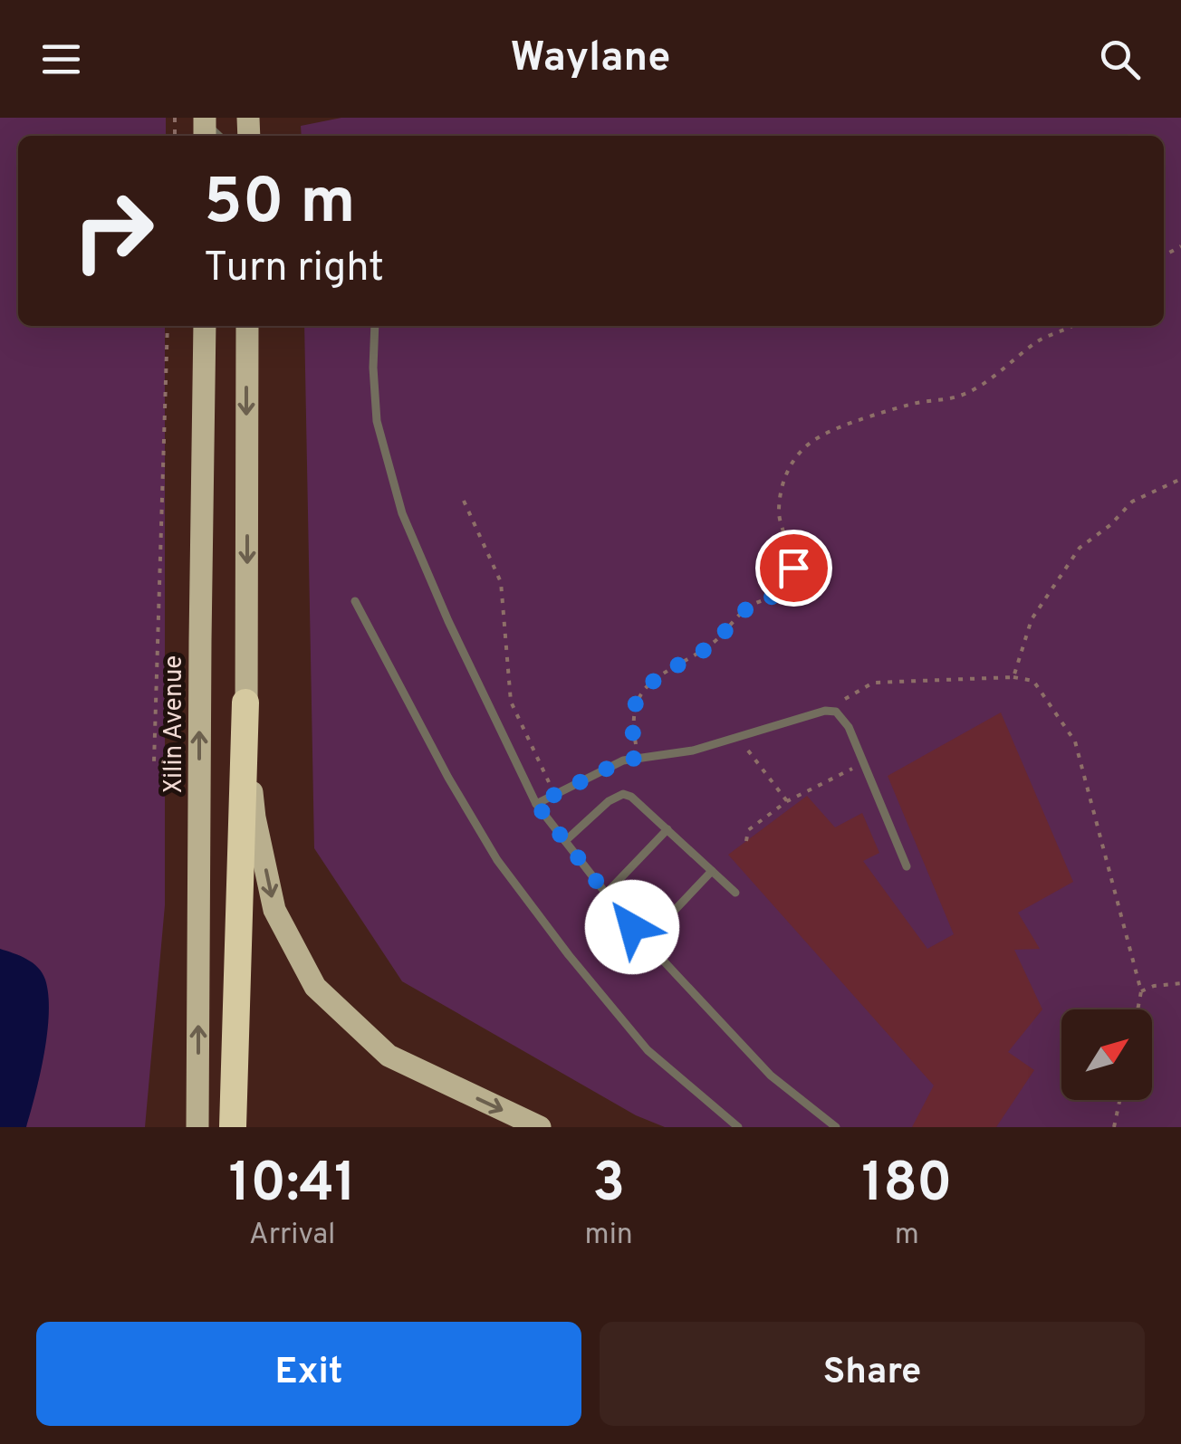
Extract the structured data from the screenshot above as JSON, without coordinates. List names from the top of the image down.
{
  "streets": {
    "main road": ["Xilin Avenue"]
  },
  "north": "top right",
  "page": {
    "header": "Waylane",
    "turn": ["50 m", "Turn right"],
    "eta": [
      "10:41",
      "Arrival",
      "3",
      "min",
      "180",
      "m"
    ],
    "buttons": ["Exit", "Share"]
  }
}
